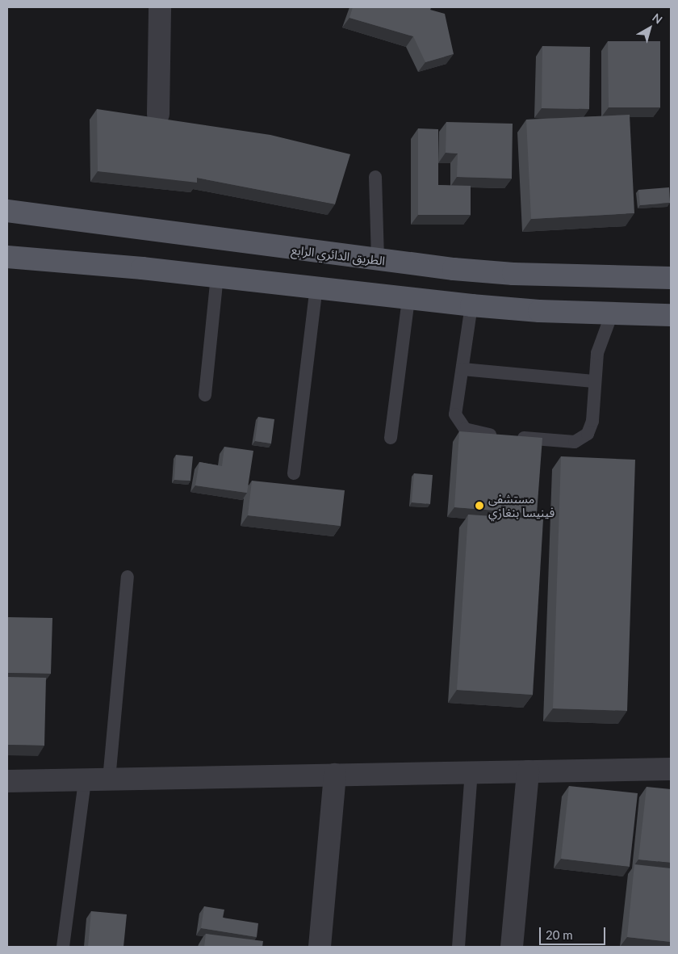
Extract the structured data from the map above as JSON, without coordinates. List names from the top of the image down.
{
  "streets": {
    "main road": ["الطريق الدائري الرابع"]
  },
  "places": ["مستشفى فينيسا بنغازي"],
  "scale_bar": "20 m",
  "north": "top right"
}
